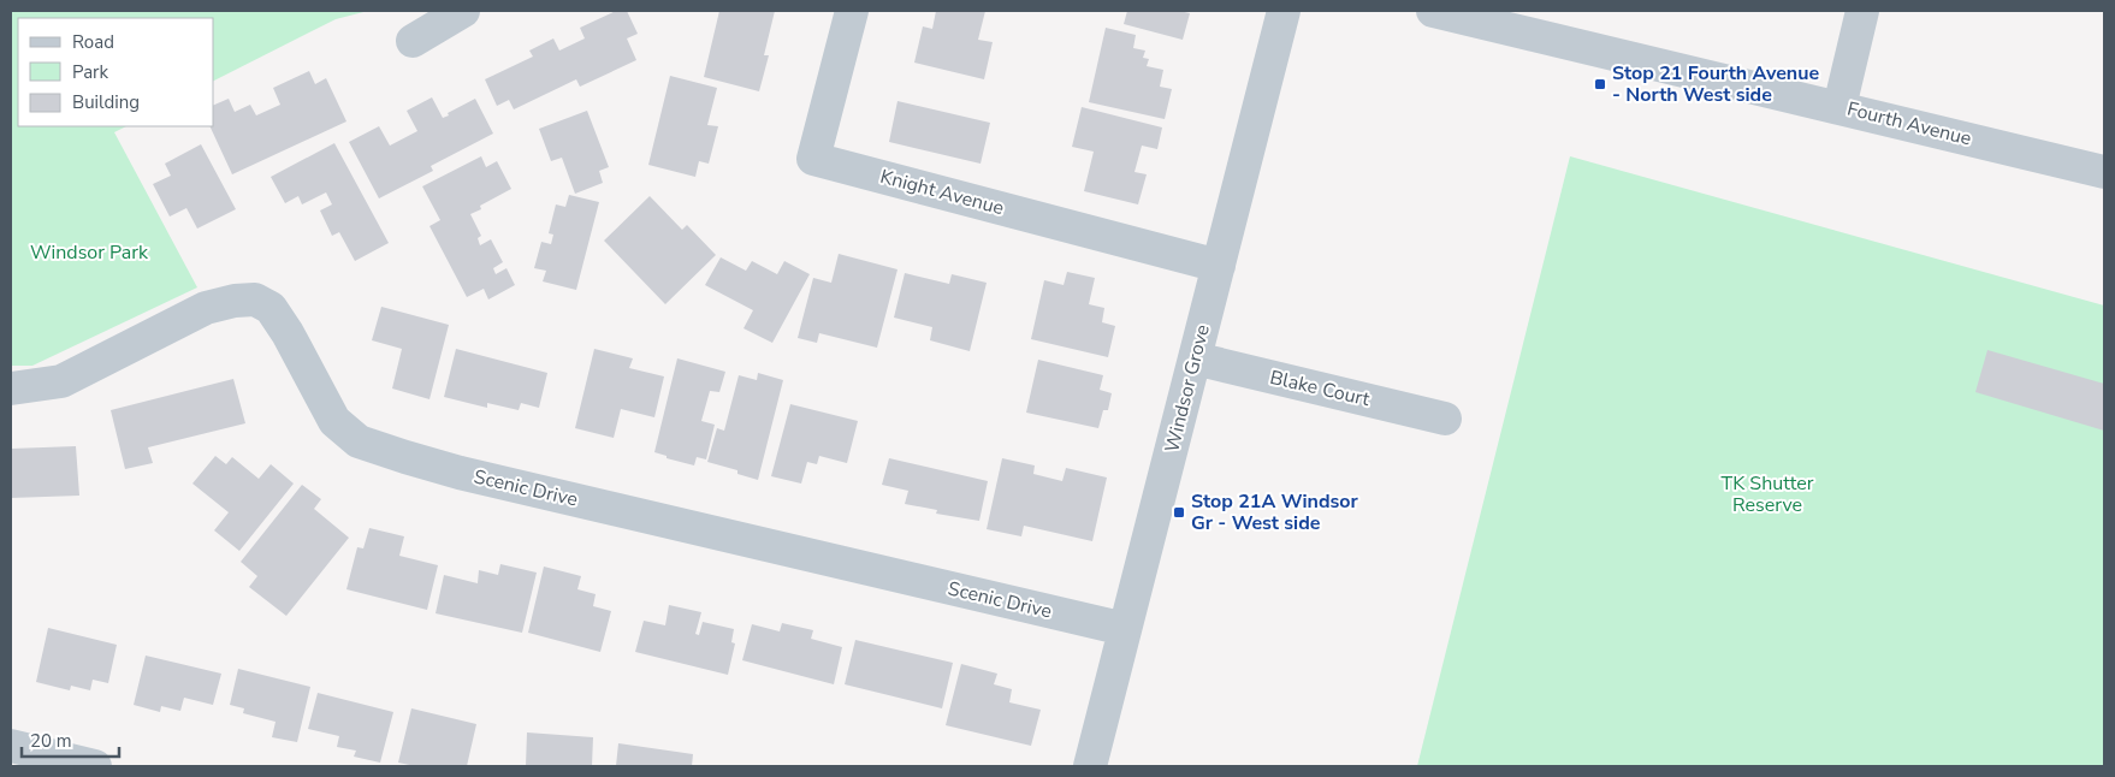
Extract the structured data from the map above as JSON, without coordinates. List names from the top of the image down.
{
  "streets": {
    "street": [
      "Fourth Avenue",
      "Knight Avenue",
      "Windsor Grove",
      "Blake Court",
      "Scenic Drive"
    ]
  },
  "crossings": [
    ["Knight Avenue", "Windsor Grove"],
    ["Windsor Grove", "Blake Court"],
    ["Windsor Grove", "Scenic Drive"]
  ],
  "parks": ["Windsor Park", "TK Shutter Reserve"],
  "places": {
    "transit": ["Stop 21 Fourth Avenue - North West side", "Stop 21A Windsor Gr - West side"]
  },
  "legend": ["Road", "Park", "Building"],
  "scale_bar": "20 m"
}
